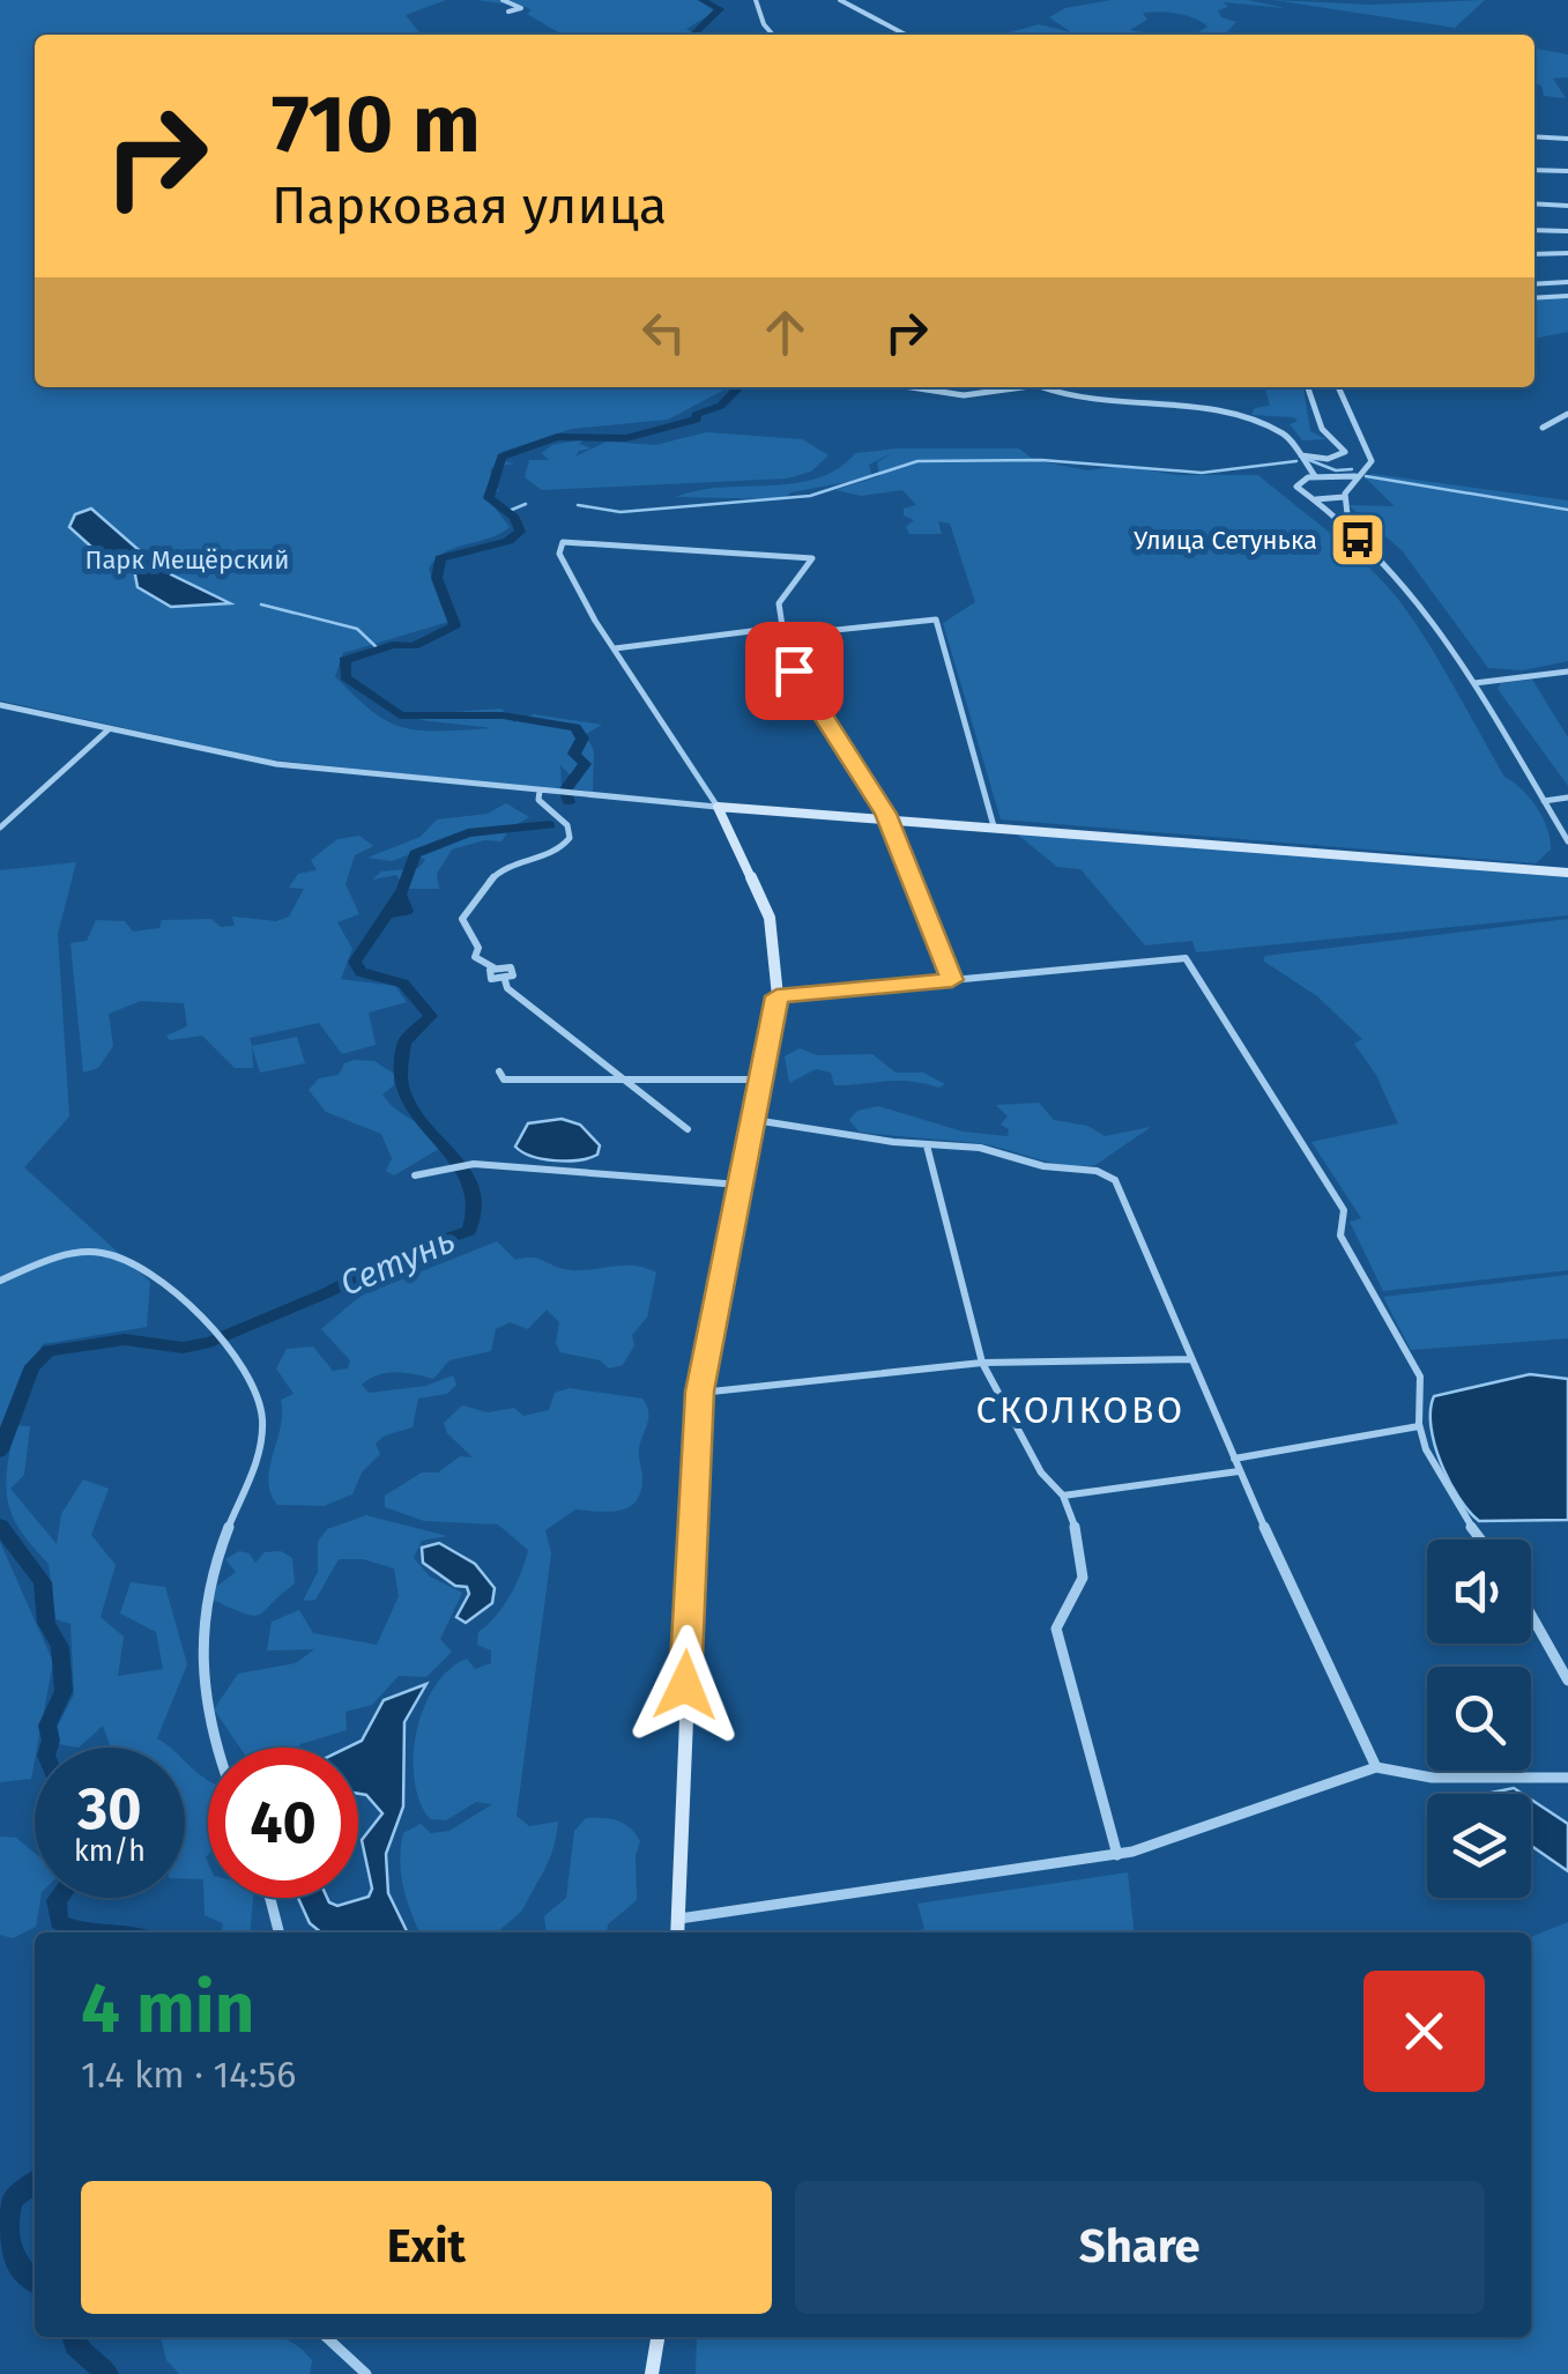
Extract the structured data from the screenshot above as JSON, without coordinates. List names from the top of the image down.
{
  "districts": ["СКОЛКОВО"],
  "water": ["Сетунь"],
  "parks": ["Парк Мещёрский"],
  "places": {
    "bus stop": ["Улица Сетунька"]
  },
  "page": {
    "turn": ["710 m", "Парковая улица"],
    "speed": "30 km/h",
    "limit": "40",
    "heading": ["4 min", "1.4 km · 14:56"],
    "buttons": ["Exit", "Share"]
  }
}
